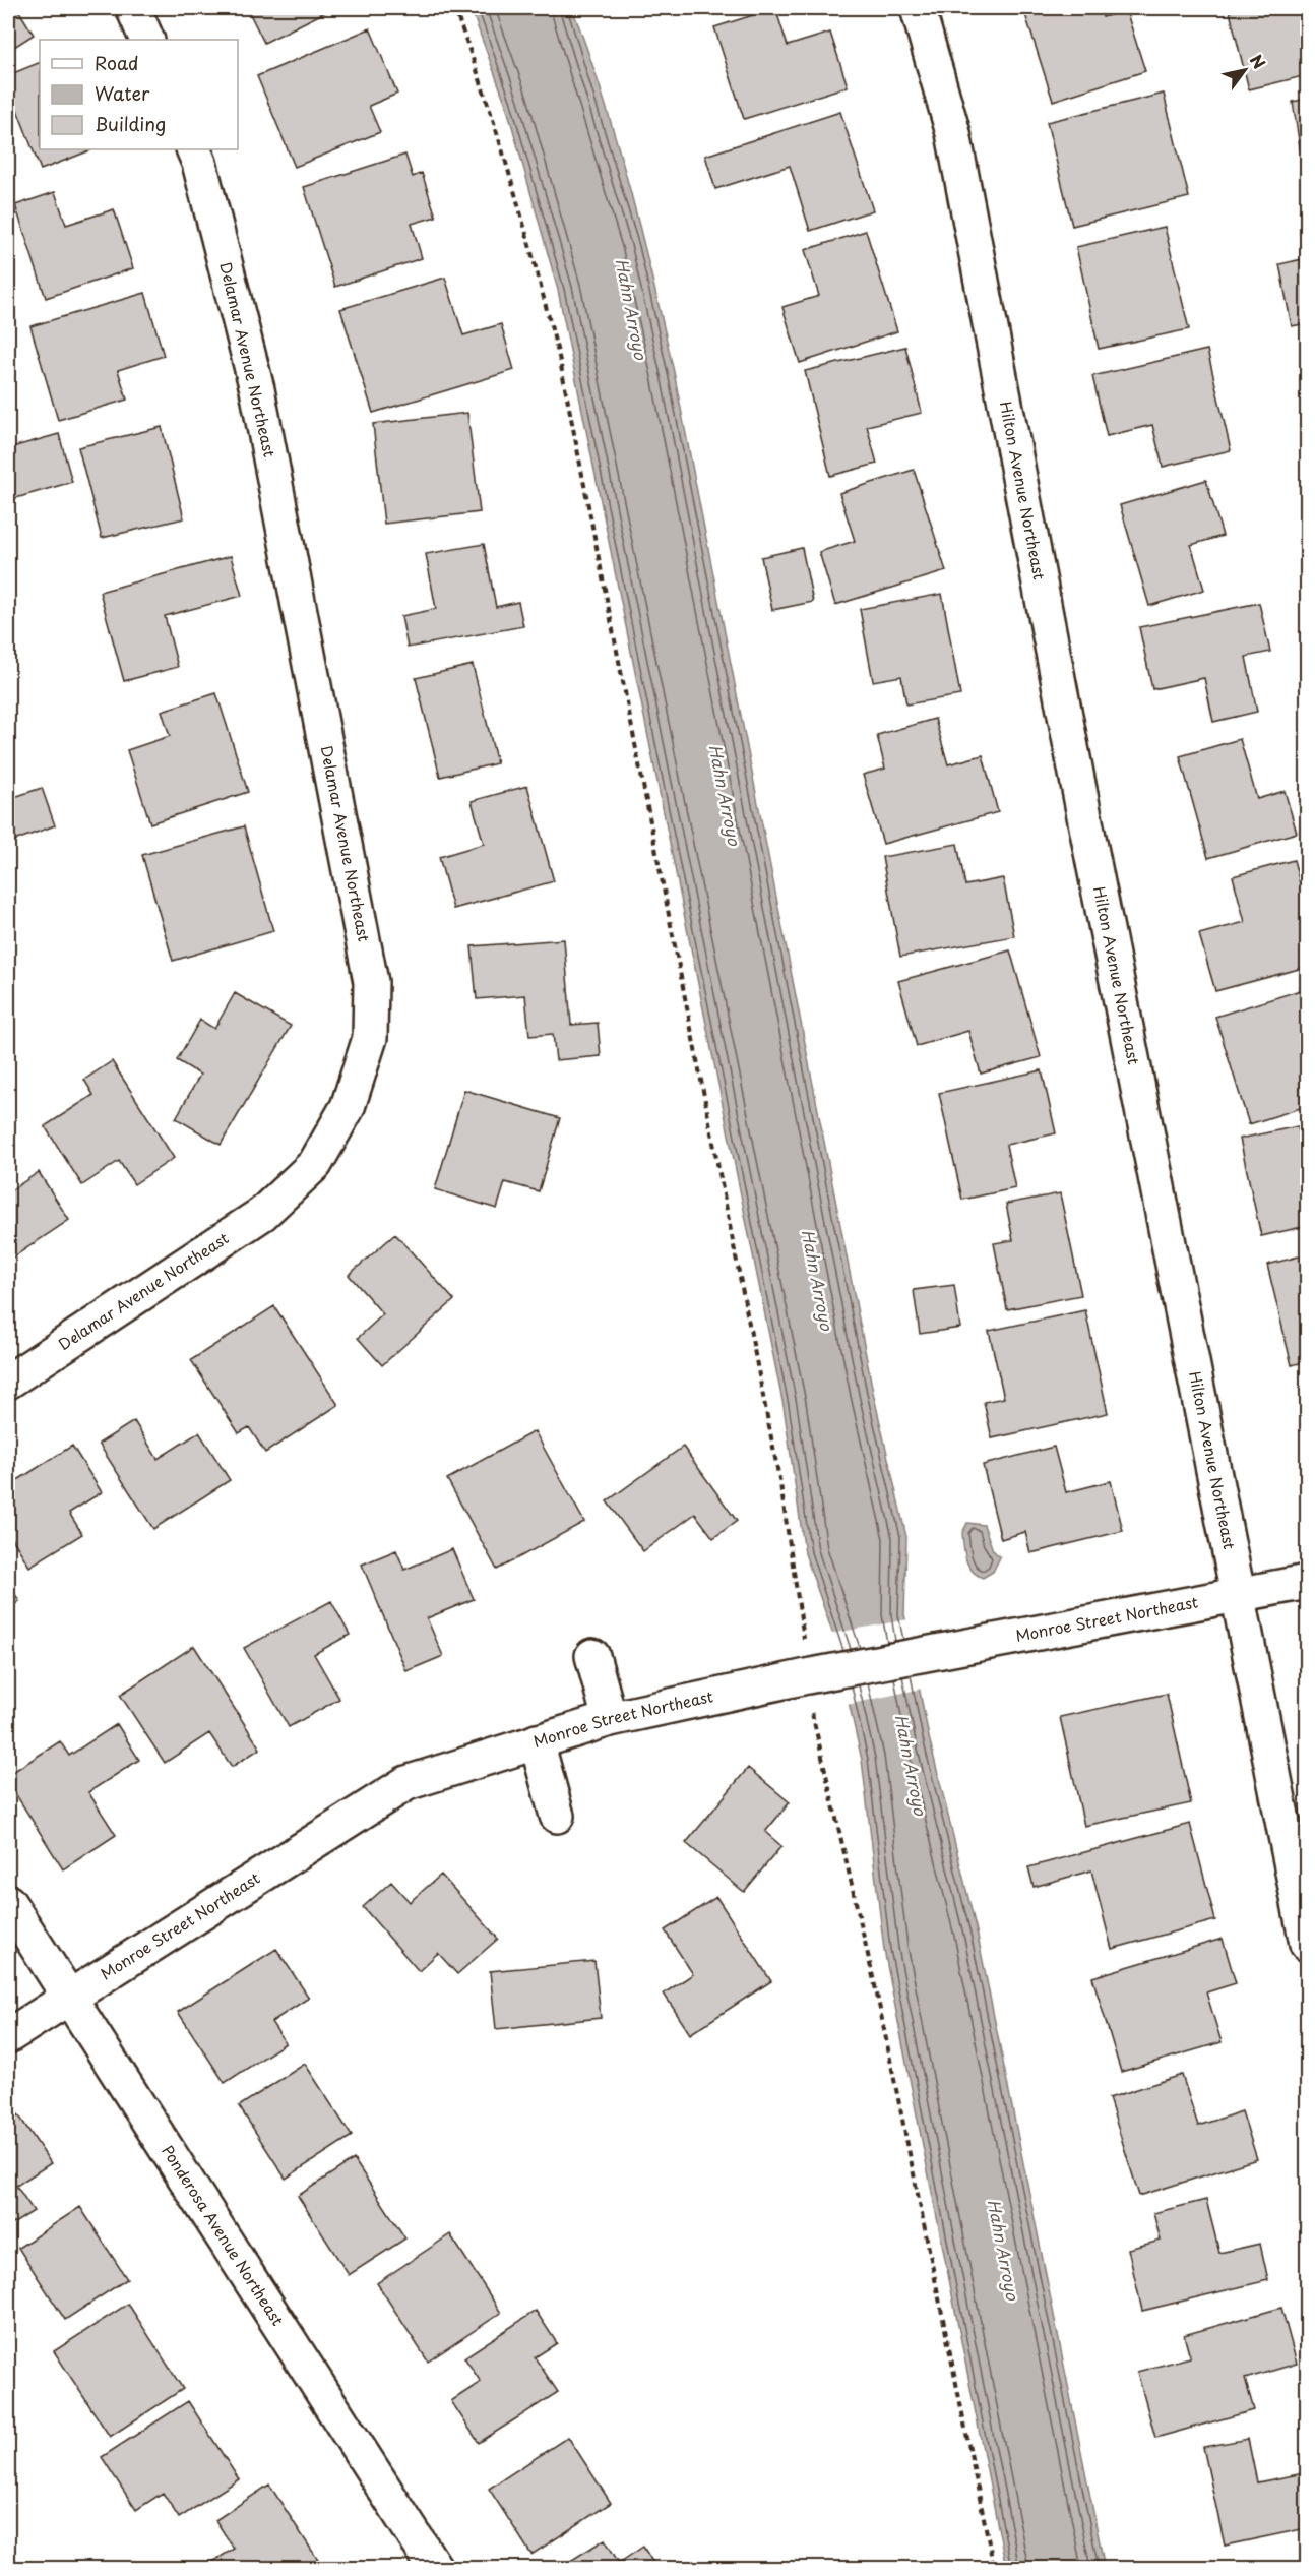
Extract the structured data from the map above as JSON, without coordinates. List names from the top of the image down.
{
  "streets": {
    "street": [
      "Delamar Avenue Northeast",
      "Hilton Avenue Northeast",
      "Monroe Street Northeast",
      "Ponderosa Avenue Northeast"
    ]
  },
  "crossings": [
    ["Hilton Avenue Northeast", "Monroe Street Northeast"],
    ["Monroe Street Northeast", "Ponderosa Avenue Northeast"]
  ],
  "water": ["Hahn Arroyo"],
  "legend": ["Road", "Water", "Building"],
  "north": "top right"
}
